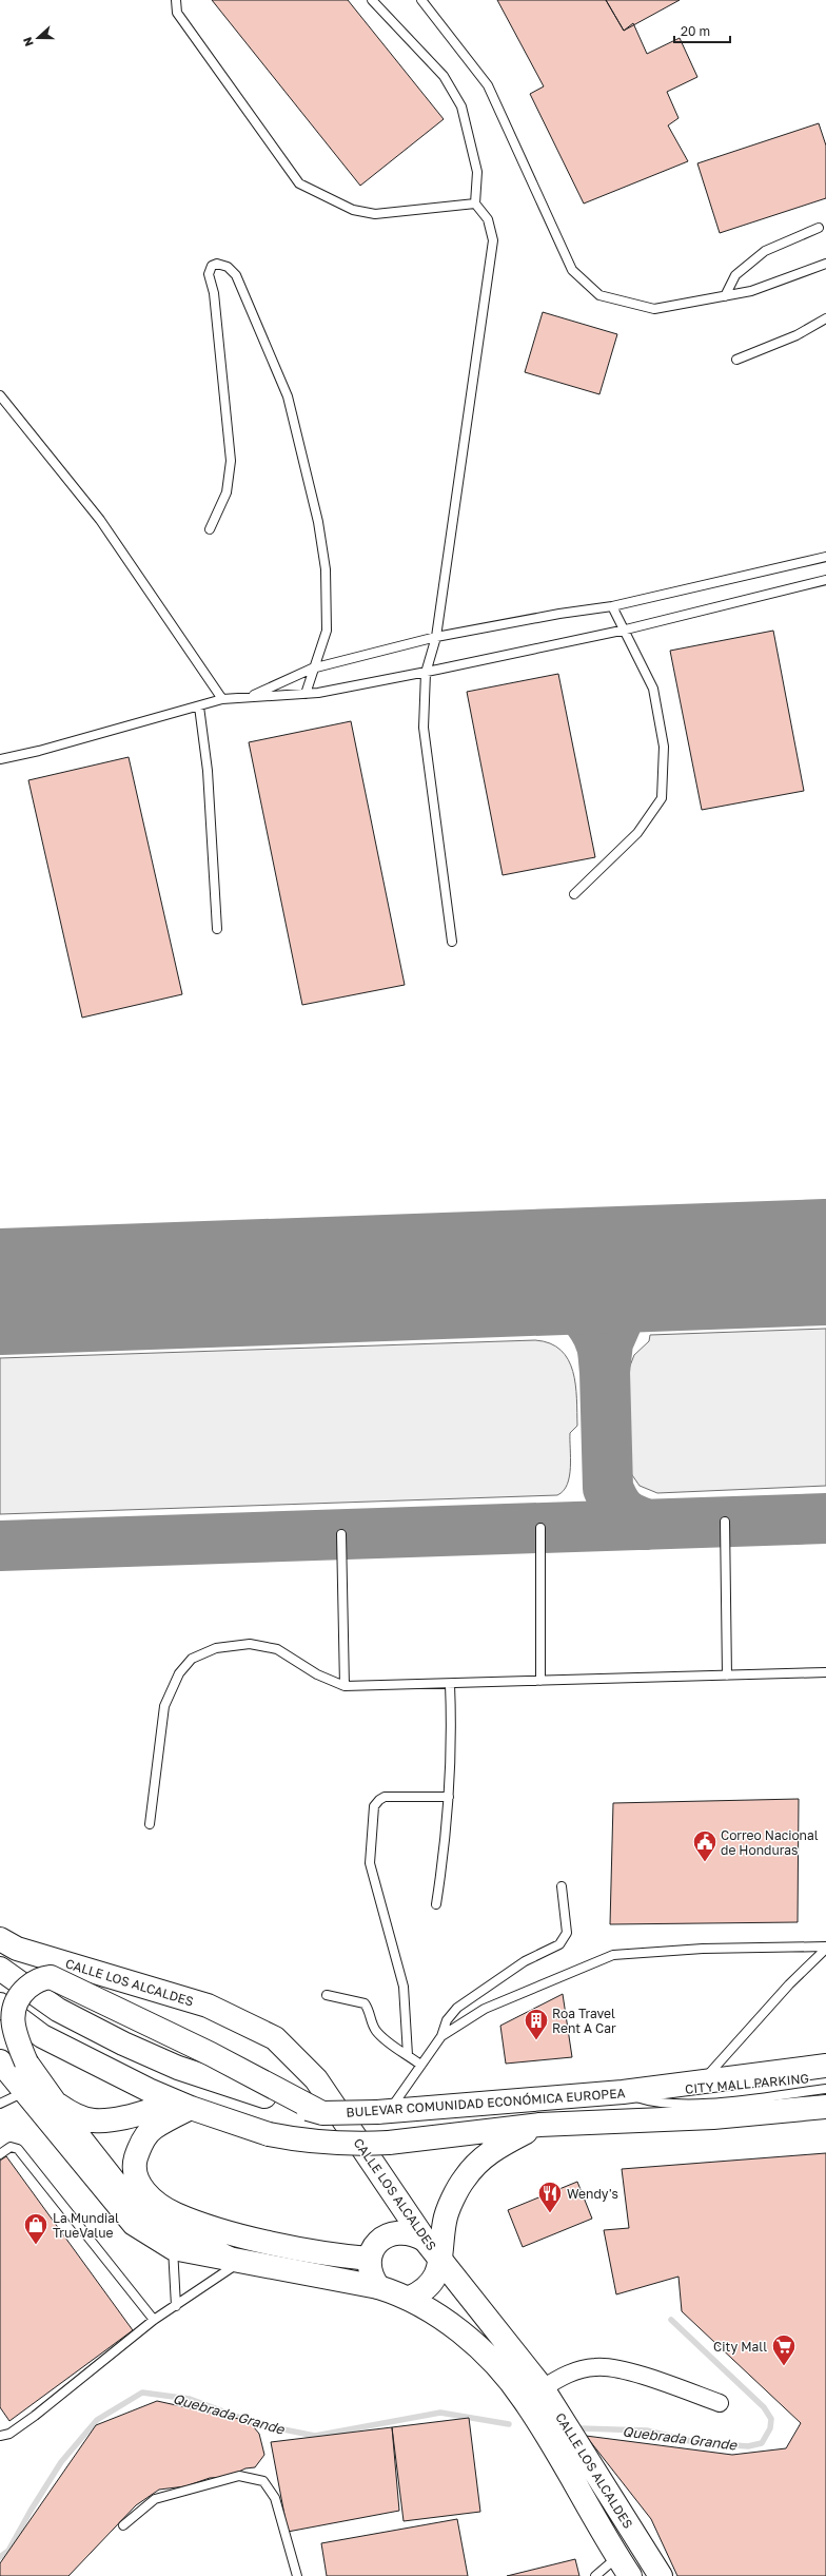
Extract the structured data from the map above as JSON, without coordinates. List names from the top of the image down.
{
  "streets": {
    "main road": ["CALLE LOS ALCALDES", "BULEVAR COMUNIDAD ECONÓMICA EUROPEA"],
    "lane": ["CITY MALL PARKING"]
  },
  "crossings": [
    ["CITY MALL PARKING", "BULEVAR COMUNIDAD ECONÓMICA EUROPEA"]
  ],
  "water": ["Quebrada Grande"],
  "places": {
    "public building": ["Correo Nacional de Honduras"],
    "building": ["Roa Travel Rent A Car"],
    "restaurant": ["Wendy's"],
    "shop": ["La Mundial TrueValue"],
    "supermarket": ["City Mall"]
  },
  "scale_bar": "20 m",
  "north": "left"
}
